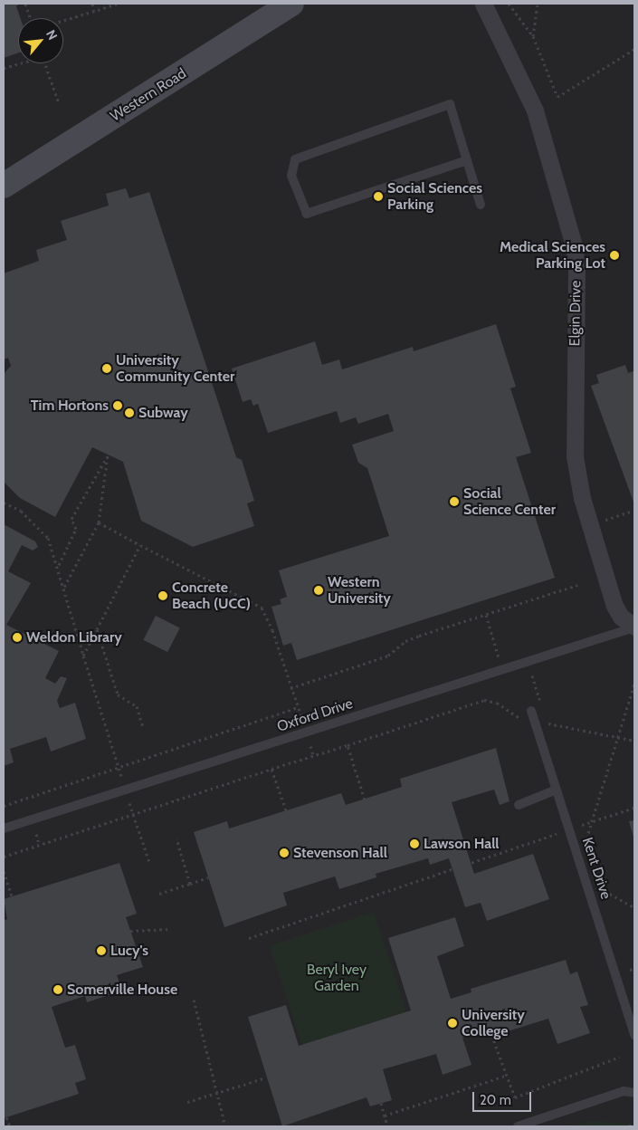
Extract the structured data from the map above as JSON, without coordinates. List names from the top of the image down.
{
  "streets": {
    "main road": ["Western Road"],
    "street": ["Elgin Drive"],
    "lane": ["Oxford Drive", "Kent Drive"]
  },
  "crossings": [
    ["Elgin Drive", "Oxford Drive"]
  ],
  "parks": ["Beryl Ivey Garden"],
  "places": [
    "Social Sciences Parking",
    "Medical Sciences Parking Lot",
    "University Community Center",
    "Tim Hortons",
    "Subway",
    "Social Science Center",
    "Western University",
    "Concrete Beach (UCC)",
    "Weldon Library",
    "Lawson Hall",
    "Stevenson Hall",
    "Lucy's",
    "Somerville House",
    "University College"
  ],
  "scale_bar": "20 m",
  "north": "top right"
}
